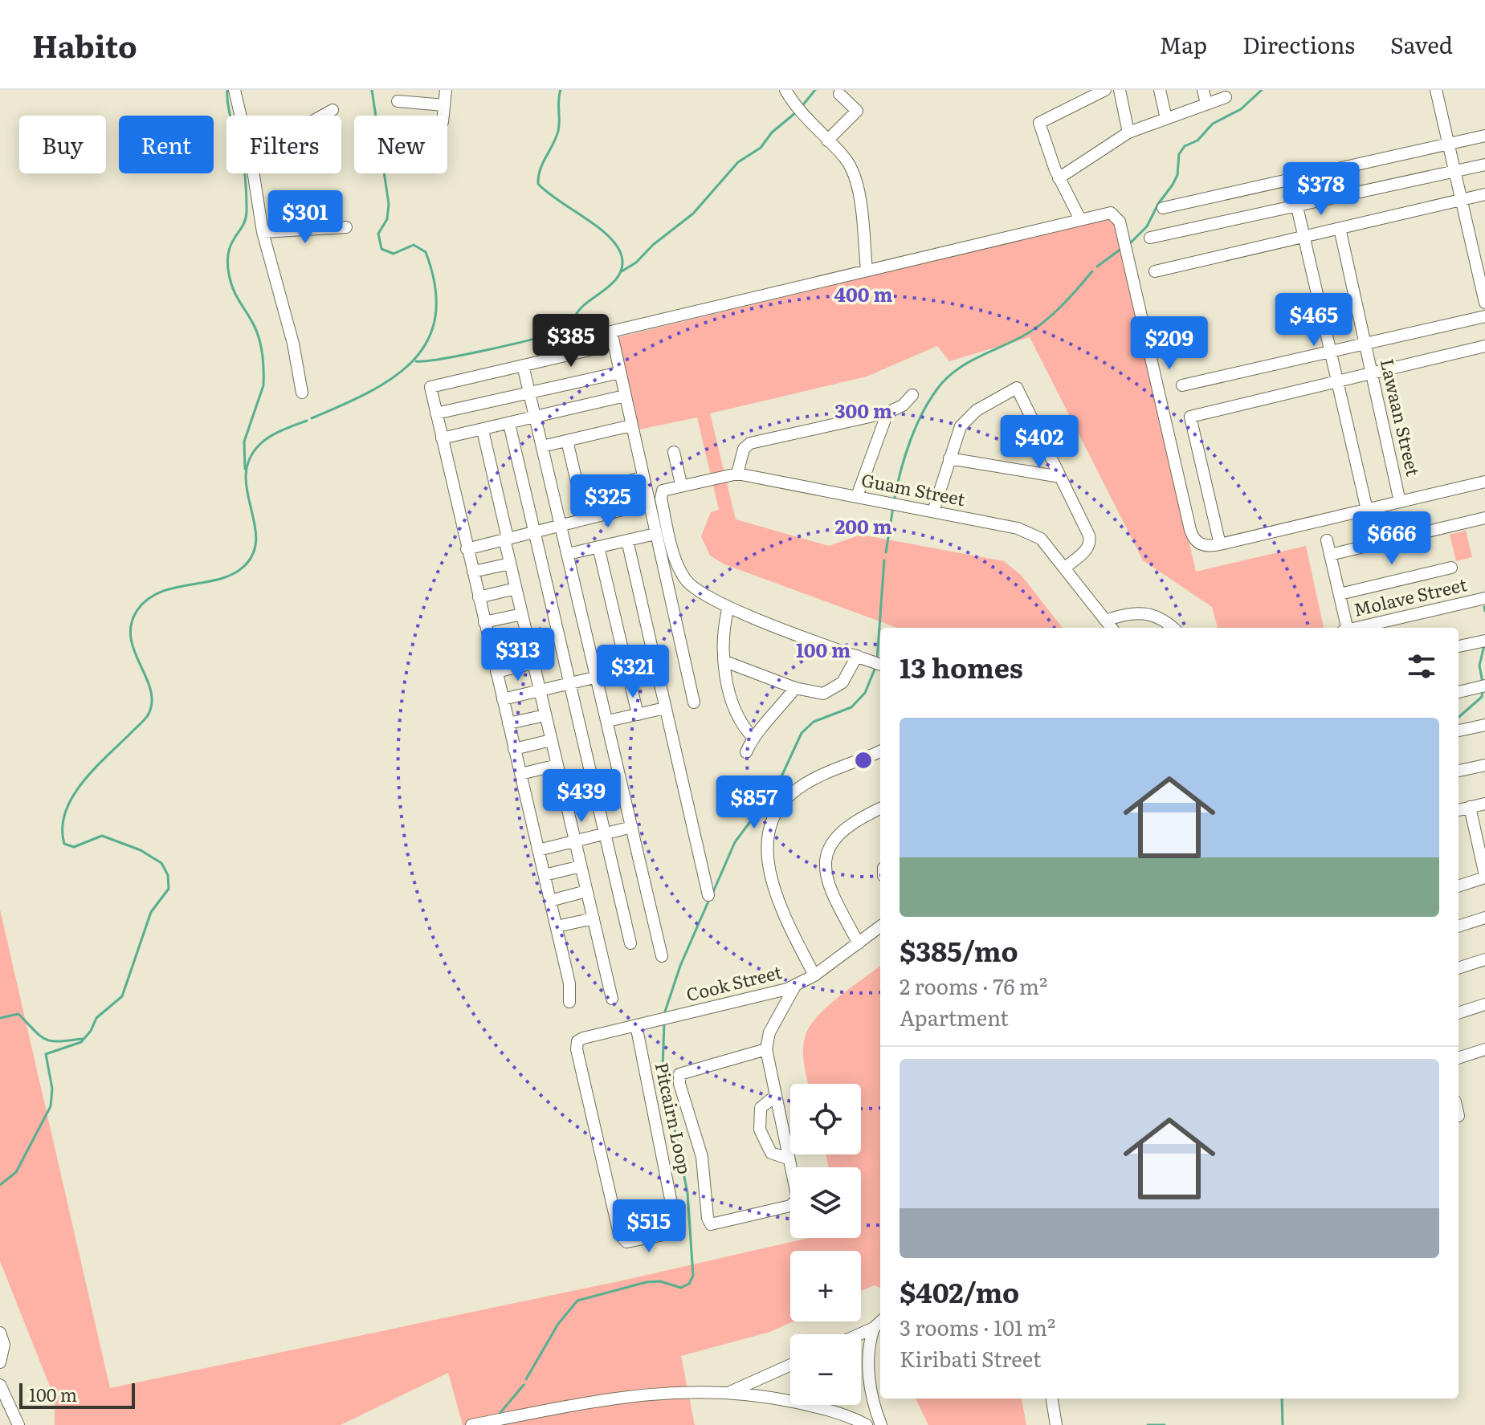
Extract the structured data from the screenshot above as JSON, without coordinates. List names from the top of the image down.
{
  "streets": {
    "street": [
      "Lawaan Street",
      "Guam Street",
      "Molave Street",
      "Cook Street",
      "Pitcairn Loop"
    ]
  },
  "crossings": [
    ["Cook Street", "Pitcairn Loop"]
  ],
  "scale_bar": "100 m",
  "page": {
    "header": "Habito",
    "nav": ["Map", "Directions", "Saved"],
    "chip": [
      "Buy",
      "Rent",
      "Filters",
      "New"
    ],
    "price": [
      "$378",
      "$301",
      "$465",
      "$385",
      "$209",
      "$402",
      "$325",
      "$666",
      "$313",
      "$321",
      "$439",
      "$857",
      "$515"
    ],
    "heading": "13 homes",
    "list": [
      {
        "name": "$385/mo",
        "note": "2 rooms · 76 m² · Apartment"
      },
      {
        "name": "$402/mo",
        "note": "3 rooms · 101 m² · Kiribati Street"
      }
    ],
    "map_buttons": ["+", "−"],
    "scale": "100 m"
  },
  "rings": [
    "400 m",
    "300 m",
    "200 m",
    "100 m"
  ]
}
